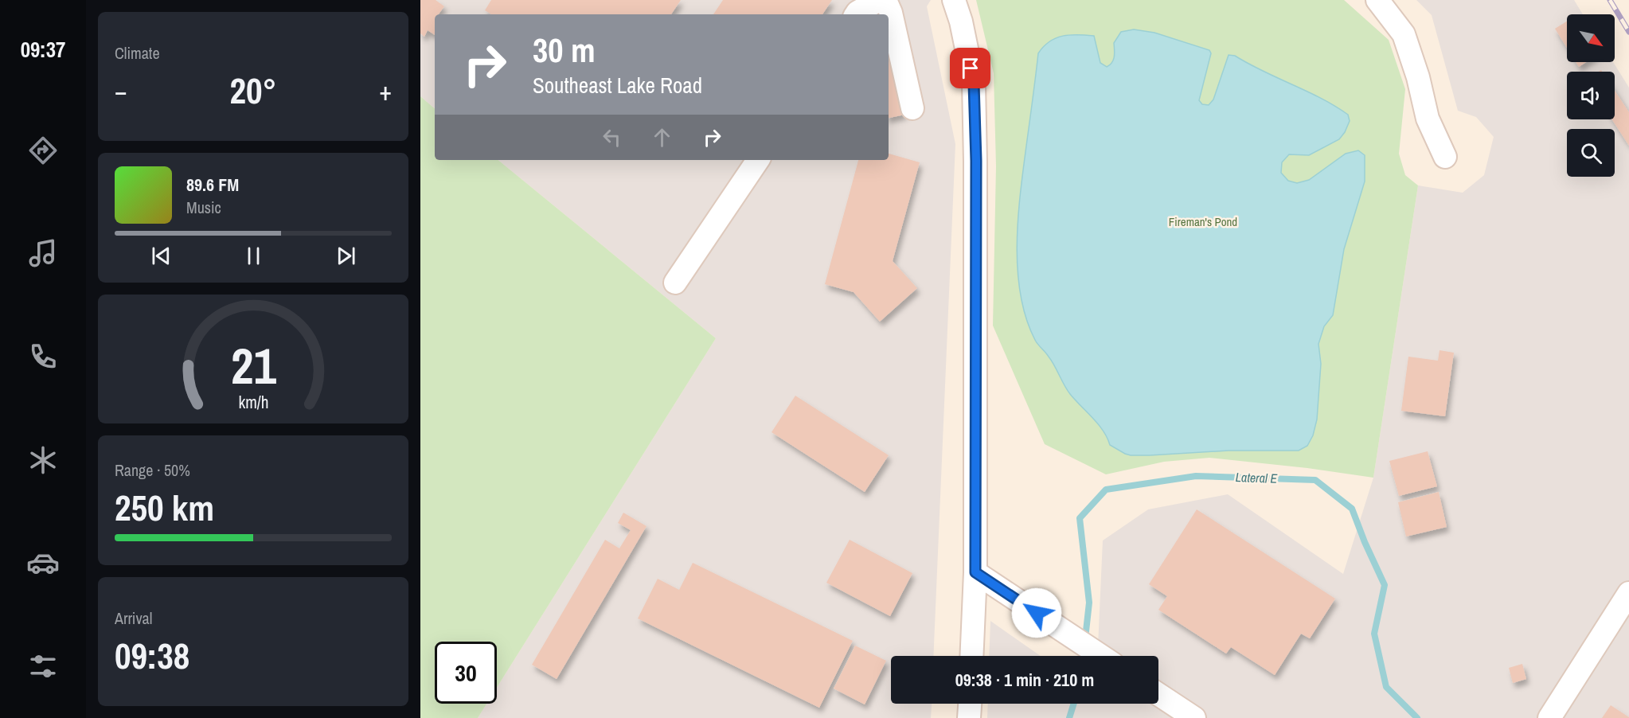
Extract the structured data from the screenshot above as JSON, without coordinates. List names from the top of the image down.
{
  "water": ["Lateral E"],
  "parks": ["Fireman's Pond"],
  "north": "bottom right",
  "page": {
    "tabs": "09:37",
    "tile": [
      "Climate",
      ["Range · 50%", "250 km"],
      ["Arrival", "09:38"]
    ],
    "turn": ["30 m", "Southeast Lake Road"],
    "heat": ["−", "20°", "+"],
    "song": ["89.6 FM", "Music"],
    "limit": "30",
    "trip": "09:38 · 1 min · 210 m",
    "gauge": ["21", "km/h"]
  }
}
